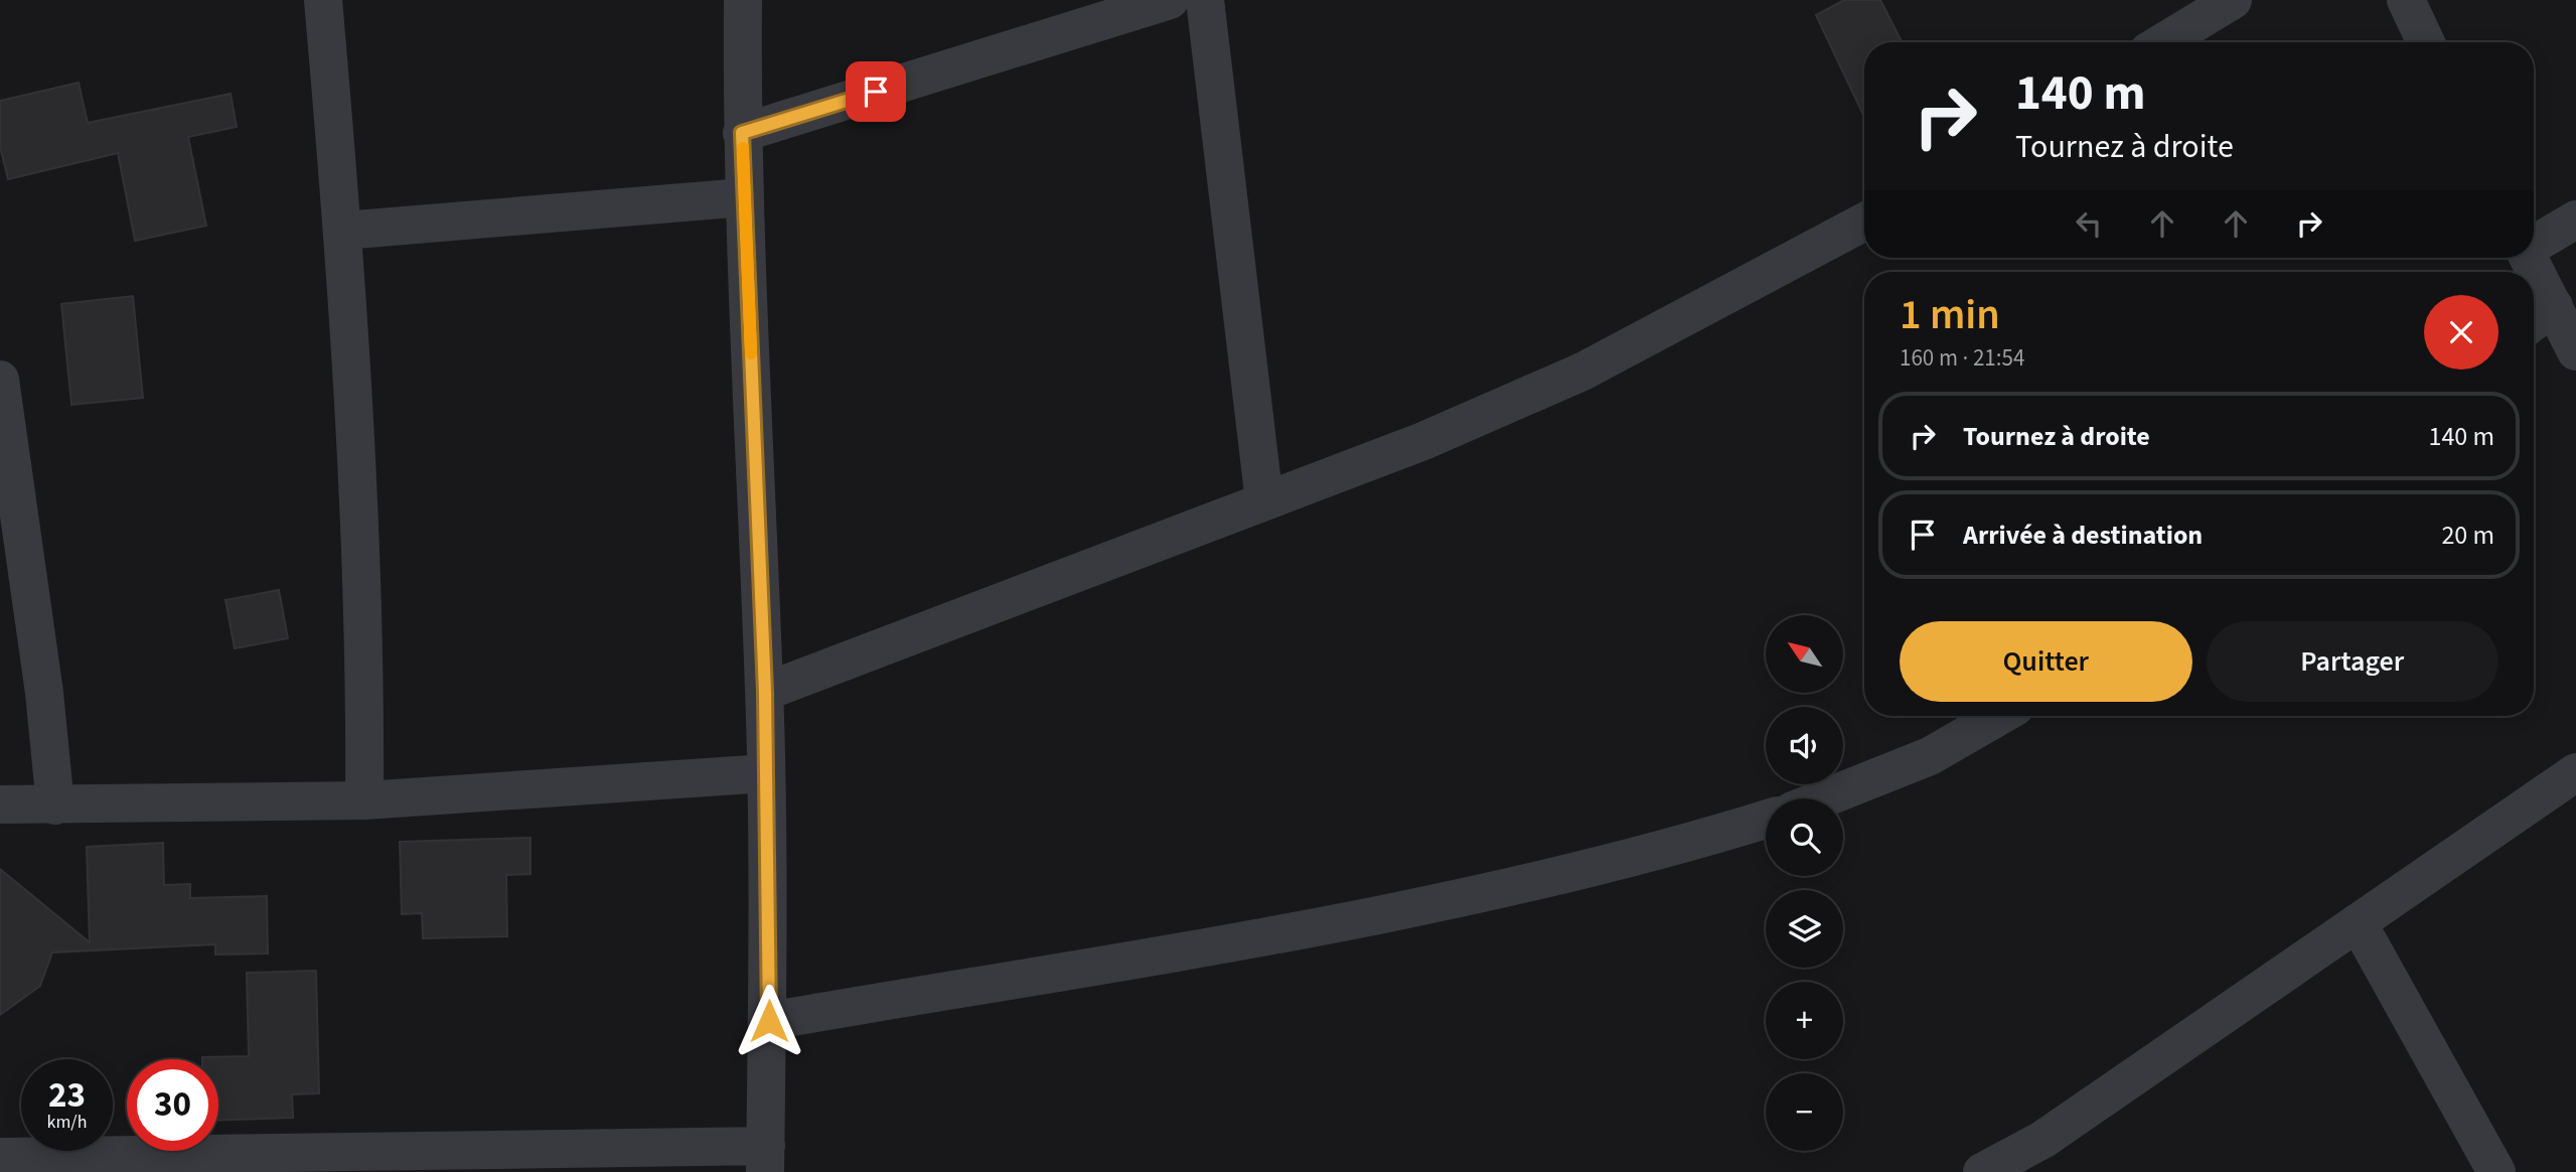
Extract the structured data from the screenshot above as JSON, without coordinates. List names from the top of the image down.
{
  "north": "top left",
  "page": {
    "turn": ["140 m", "Tournez à droite"],
    "heading": ["1 min", "160 m · 21:54"],
    "list": [
      {
        "name": "Tournez à droite",
        "value": "140 m"
      },
      {
        "name": "Arrivée à destination",
        "value": "20 m"
      }
    ],
    "buttons": ["Quitter", "Partager"],
    "map_buttons": ["+", "−"],
    "speed": "23 km/h",
    "limit": "30"
  }
}
